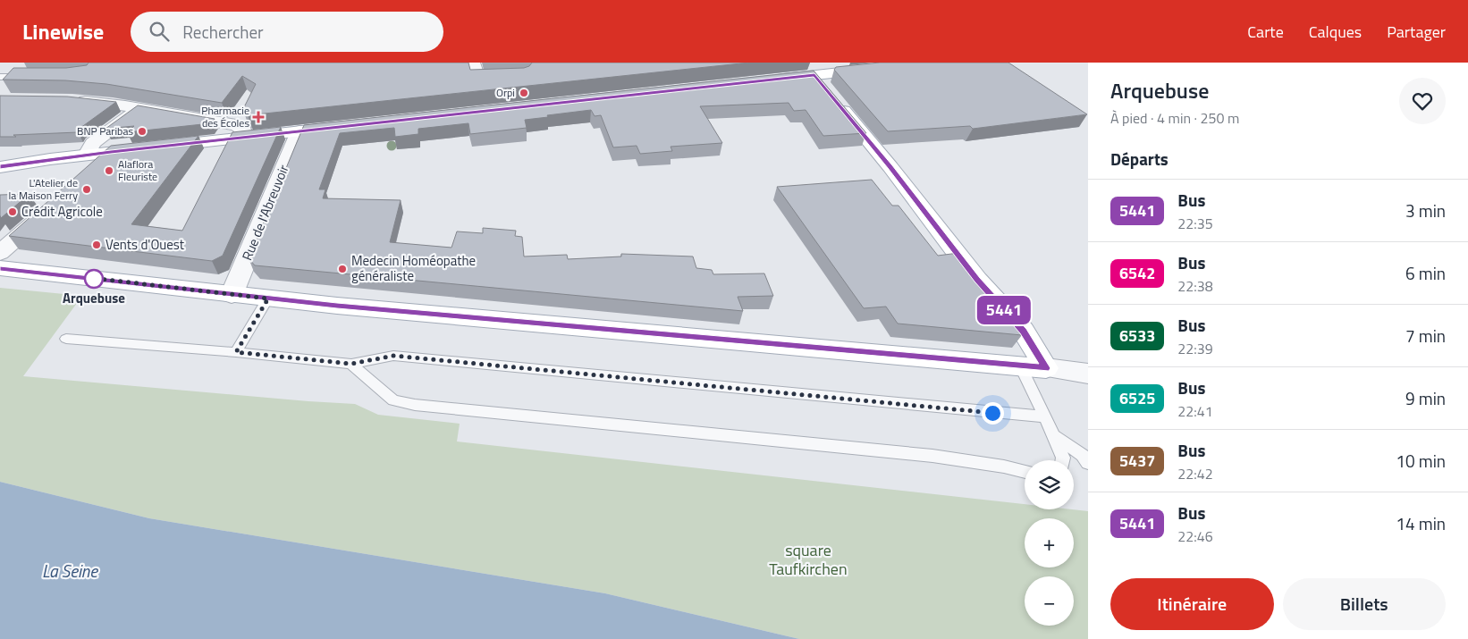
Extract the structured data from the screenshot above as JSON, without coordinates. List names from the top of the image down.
{
  "streets": {
    "street": ["Rue de l'Abreuvoir"]
  },
  "water": ["La Seine"],
  "parks": ["square Taufkirchen"],
  "places": {
    "other": [
      "Orpi",
      "BNP Paribas",
      "Alaflora Fleuriste",
      "L'Atelier de la Maison Ferry",
      "Crédit Agricole",
      "Vents d'Ouest",
      "Medecin Homéopathe généraliste",
      "Arquebuse"
    ],
    "health": ["Pharmacie des Écoles"]
  },
  "lines": ["bus line 5441"],
  "page": {
    "header": "Linewise",
    "search": "Rechercher",
    "nav": ["Carte", "Calques", "Partager"],
    "on_map": "5441",
    "heading": [
      ["Arquebuse", "À pied · 4 min · 250 m"],
      "Départs"
    ],
    "list": [
      {
        "mark": "5441",
        "name": "Bus",
        "note": "22:35",
        "value": "3 min"
      },
      {
        "mark": "6542",
        "name": "Bus",
        "note": "22:38",
        "value": "6 min"
      },
      {
        "mark": "6533",
        "name": "Bus",
        "note": "22:39",
        "value": "7 min"
      },
      {
        "mark": "6525",
        "name": "Bus",
        "note": "22:41",
        "value": "9 min"
      },
      {
        "mark": "5437",
        "name": "Bus",
        "note": "22:42",
        "value": "10 min"
      },
      {
        "mark": "5441",
        "name": "Bus",
        "note": "22:46",
        "value": "14 min"
      }
    ],
    "map_buttons": ["+", "−"],
    "buttons": ["Itinéraire", "Billets"]
  }
}
